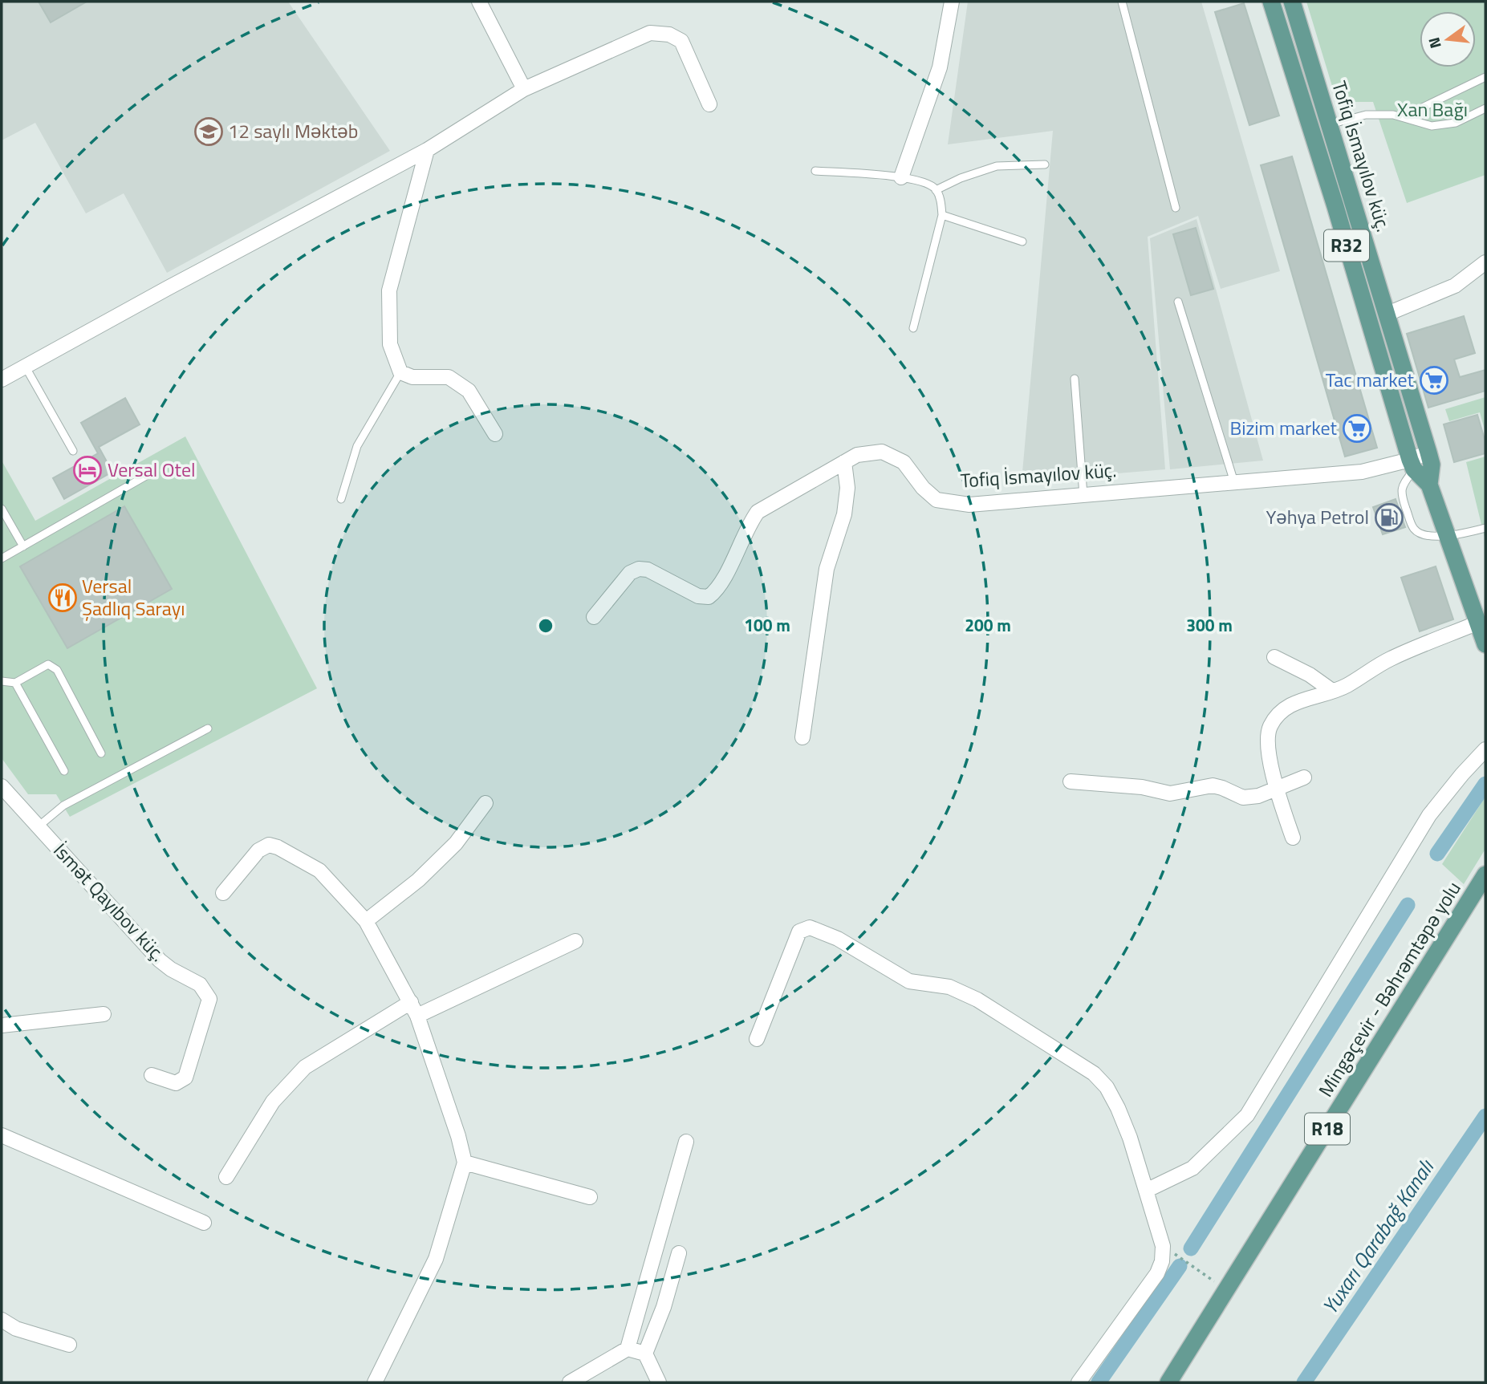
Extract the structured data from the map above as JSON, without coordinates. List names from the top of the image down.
{
  "streets": {
    "main road": [
      "Tofiq İsmayılov küç.",
      "R32",
      "Mingəçevir - Bəhrəmtəpə yolu",
      "R18"
    ],
    "street": ["İsmət Qayıbov küç."]
  },
  "crossings": [
    ["Tofiq İsmayılov küç.", "R32"]
  ],
  "water": ["Yuxarı Qarabağ Kanalı"],
  "parks": ["Xan Bağı"],
  "places": {
    "school or university": ["12 saylı Məktəb"],
    "supermarket": ["Tac market", "Bizim market"],
    "hotel": ["Versal Otel"],
    "fuel station": ["Yəhya Petrol"],
    "restaurant": ["Versal Şadlıq Sarayı"]
  },
  "north": "left",
  "rings": ["100 m", "200 m", "300 m"]
}
